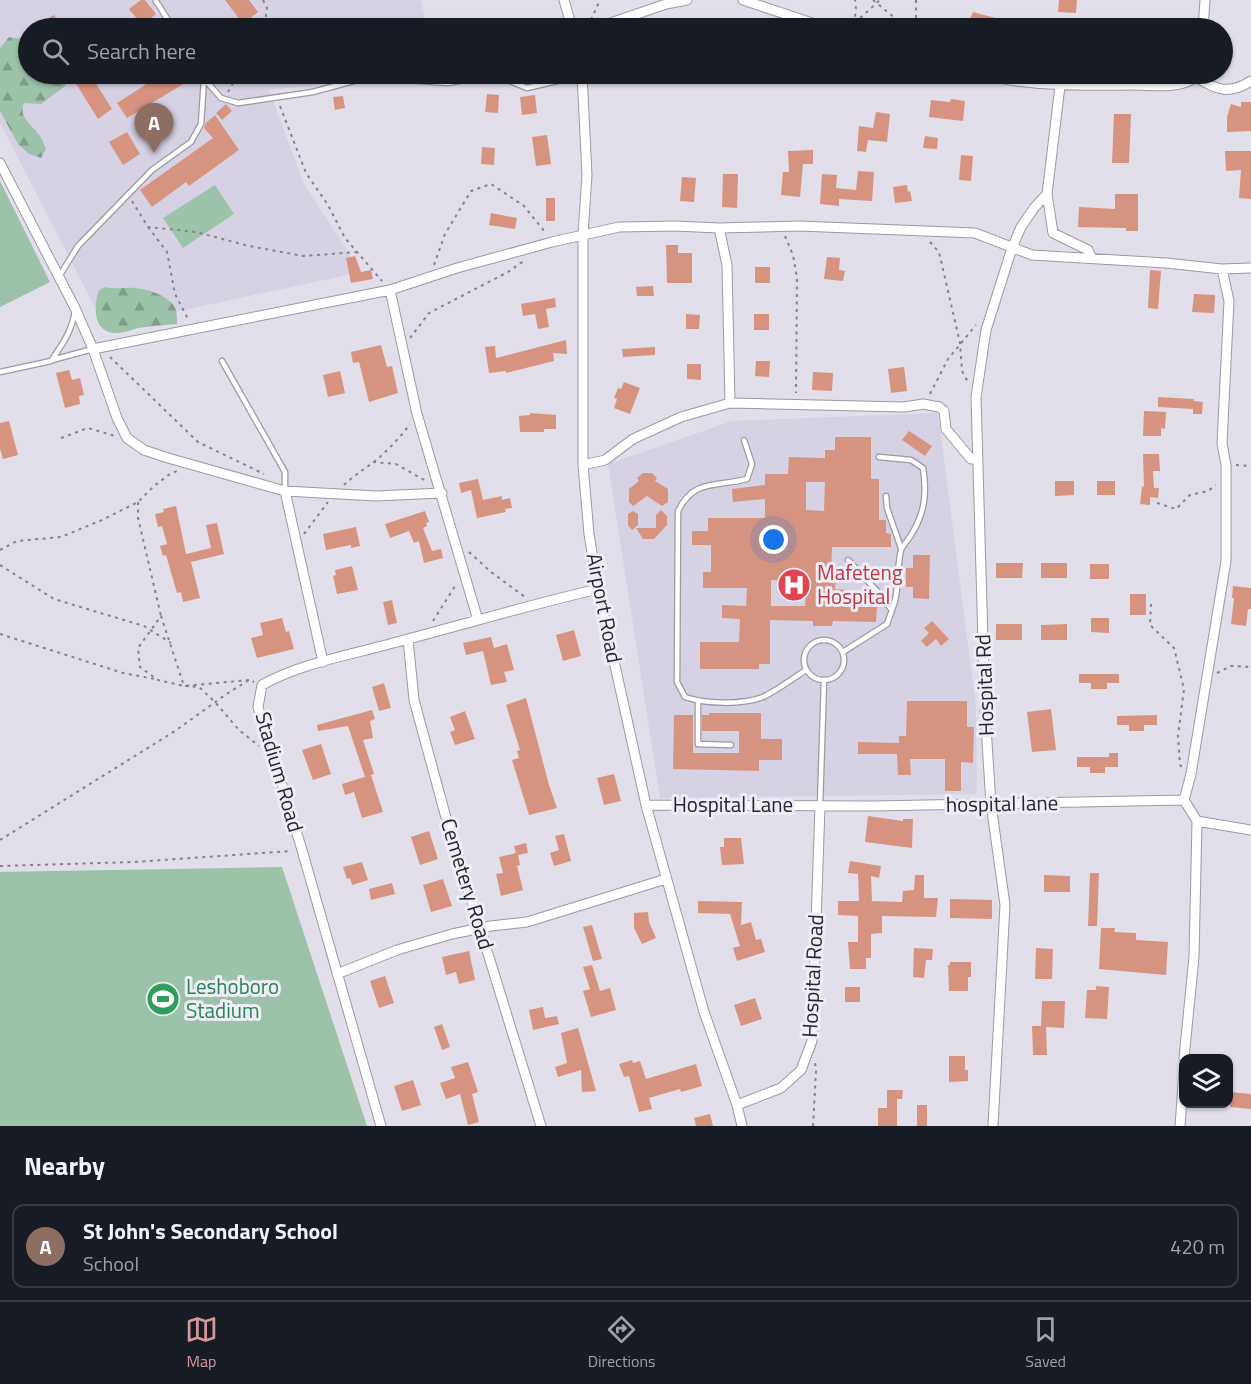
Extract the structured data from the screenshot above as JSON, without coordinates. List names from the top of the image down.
{
  "streets": {
    "street": [
      "Airport Road",
      "Hospital Rd",
      "Stadium Road",
      "hospital lane",
      "Hospital Lane",
      "Cemetery Road",
      "Hospital Road"
    ]
  },
  "crossings": [
    ["Airport Road", "Stadium Road"],
    ["Airport Road", "Hospital Lane"],
    ["Airport Road", "Hospital Road"],
    ["Hospital Rd", "hospital lane"],
    ["Stadium Road", "Cemetery Road"],
    ["hospital lane", "Hospital Lane"],
    ["hospital lane", "Hospital Road"],
    ["Hospital Lane", "Hospital Road"]
  ],
  "places": {
    "hospital": ["Mafeteng Hospital"],
    "sports": ["Leshoboro Stadium"]
  },
  "page": {
    "search": "Search here",
    "pins": "A",
    "heading": "Nearby",
    "list": [
      {
        "mark": "A",
        "name": "St John's Secondary School",
        "note": "School",
        "value": "420 m"
      }
    ],
    "nav": ["Map", "Directions", "Saved"]
  }
}
